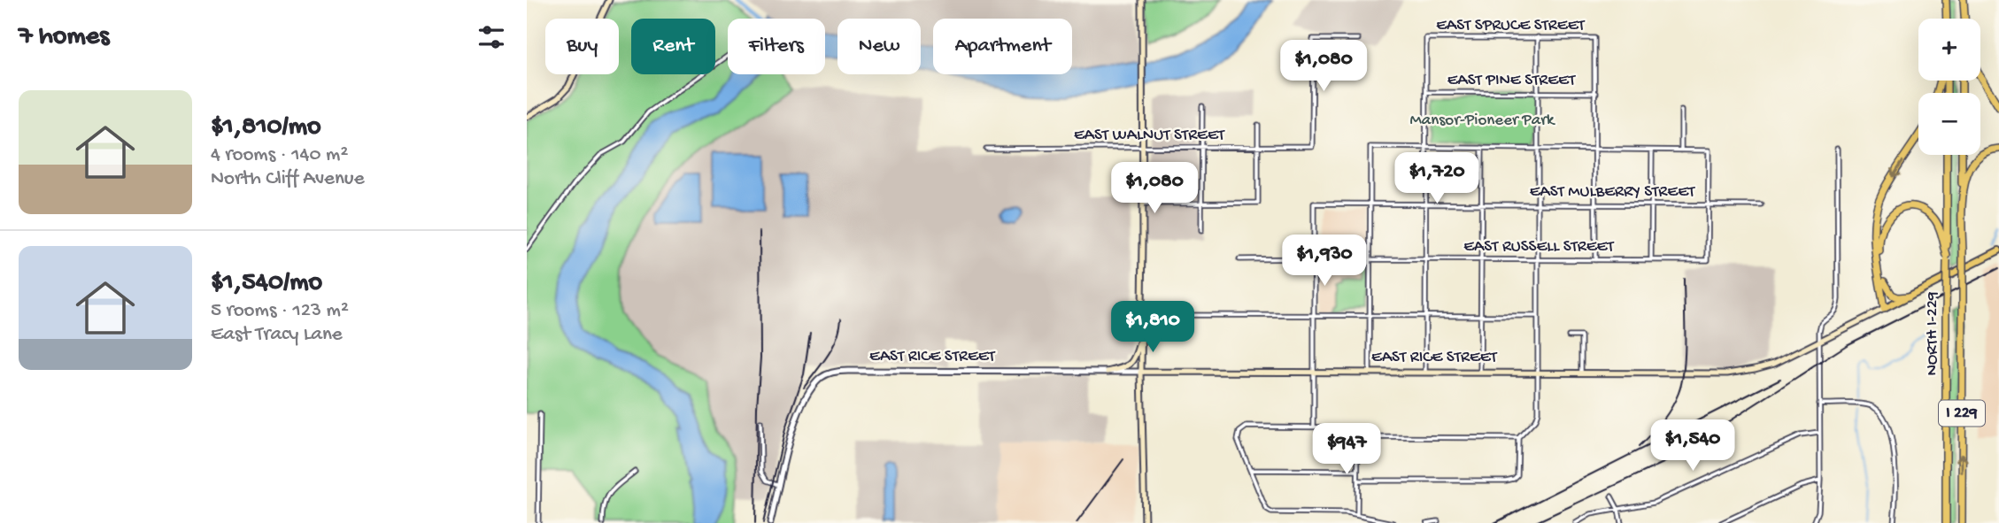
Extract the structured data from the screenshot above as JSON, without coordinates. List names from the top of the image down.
{
  "streets": {
    "highway": ["NORTH I-229", "I 229"],
    "main road": ["EAST RICE STREET"],
    "street": [
      "EAST SPRUCE STREET",
      "EAST PINE STREET",
      "EAST WALNUT STREET",
      "EAST MULBERRY STREET",
      "EAST RUSSELL STREET"
    ]
  },
  "crossings": [
    ["EAST SPRUCE STREET", "EAST PINE STREET"],
    ["EAST MULBERRY STREET", "EAST RUSSELL STREET"],
    ["NORTH I-229", "I 229"]
  ],
  "parks": ["Mansor-Pioneer Park"],
  "page": {
    "heading": "7 homes",
    "map_buttons": ["+", "−"],
    "chip": [
      "Buy",
      "Rent",
      "Filters",
      "New",
      "Apartment"
    ],
    "price": [
      "$1,080",
      "$1,720",
      "$1,080",
      "$1,930",
      "$1,810",
      "$1,540",
      "$947"
    ],
    "list": [
      {
        "name": "$1,810/mo",
        "note": "4 rooms · 140 m² · North Cliff Avenue"
      },
      {
        "name": "$1,540/mo",
        "note": "5 rooms · 123 m² · East Tracy Lane"
      }
    ]
  }
}
